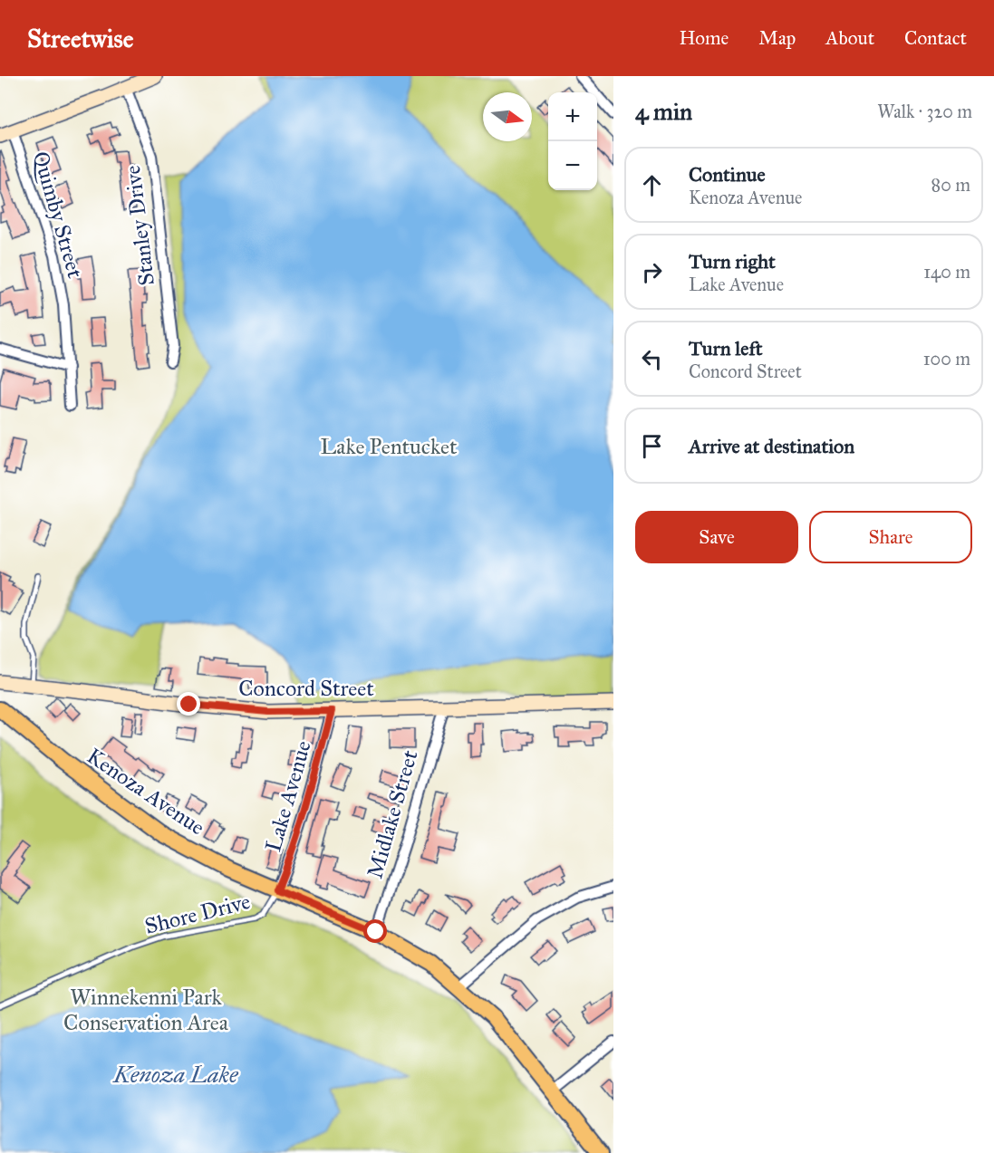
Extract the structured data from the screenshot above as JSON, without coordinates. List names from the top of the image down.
{
  "streets": {
    "main road": ["Concord Street", "Kenoza Avenue"],
    "street": [
      "Quimby Street",
      "Stanley Drive",
      "Lake Avenue",
      "Midlake Street"
    ],
    "lane": ["Shore Drive"]
  },
  "crossings": [
    ["Concord Street", "Lake Avenue"],
    ["Concord Street", "Midlake Street"],
    ["Kenoza Avenue", "Lake Avenue"],
    ["Kenoza Avenue", "Midlake Street"],
    ["Kenoza Avenue", "Shore Drive"],
    ["Lake Avenue", "Shore Drive"]
  ],
  "water": ["Kenoza Lake"],
  "parks": ["Lake Pentucket", "Winnekenni Park Conservation Area"],
  "north": "right",
  "page": {
    "header": "Streetwise",
    "nav": [
      "Home",
      "Map",
      "About",
      "Contact"
    ],
    "heading": ["4 min", "Walk · 320 m"],
    "map_buttons": ["+", "−"],
    "list": [
      ["Continue", "Kenoza Avenue", "80 m"],
      ["Turn right", "Lake Avenue", "140 m"],
      ["Turn left", "Concord Street", "100 m"],
      "Arrive at destination"
    ],
    "buttons": ["Save", "Share"]
  }
}
